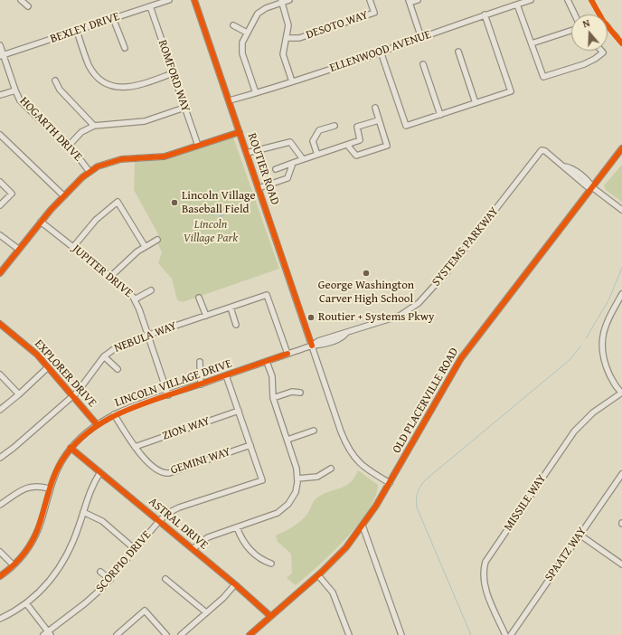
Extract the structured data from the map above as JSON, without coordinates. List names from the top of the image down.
{
  "streets": {
    "street": [
      "DESOTO WAY",
      "BEXLEY DRIVE",
      "ELLENWOOD AVENUE",
      "ROMFORD WAY",
      "HOGARTH DRIVE",
      "ROUTIER ROAD",
      "SYSTEMS PARKWAY",
      "JUPITER DRIVE",
      "NEBULA WAY",
      "EXPLORER DRIVE",
      "LINCOLN VILLAGE DRIVE",
      "OLD PLACERVILLE ROAD",
      "ZION WAY",
      "GEMINI WAY",
      "MISSILE WAY",
      "ASTRAL DRIVE",
      "SPAATZ WAY",
      "SCORPIO DRIVE"
    ]
  },
  "crossings": [
    ["BEXLEY DRIVE", "ROMFORD WAY"],
    ["BEXLEY DRIVE", "HOGARTH DRIVE"],
    ["ELLENWOOD AVENUE", "ROUTIER ROAD"],
    ["ROUTIER ROAD", "SYSTEMS PARKWAY"],
    ["ROUTIER ROAD", "LINCOLN VILLAGE DRIVE"],
    ["ROUTIER ROAD", "OLD PLACERVILLE ROAD"],
    ["SYSTEMS PARKWAY", "LINCOLN VILLAGE DRIVE"],
    ["SYSTEMS PARKWAY", "OLD PLACERVILLE ROAD"],
    ["JUPITER DRIVE", "NEBULA WAY"],
    ["JUPITER DRIVE", "LINCOLN VILLAGE DRIVE"],
    ["NEBULA WAY", "EXPLORER DRIVE"],
    ["NEBULA WAY", "LINCOLN VILLAGE DRIVE"],
    ["EXPLORER DRIVE", "LINCOLN VILLAGE DRIVE"],
    ["LINCOLN VILLAGE DRIVE", "GEMINI WAY"],
    ["LINCOLN VILLAGE DRIVE", "ASTRAL DRIVE"],
    ["LINCOLN VILLAGE DRIVE", "SCORPIO DRIVE"],
    ["OLD PLACERVILLE ROAD", "ASTRAL DRIVE"],
    ["ZION WAY", "GEMINI WAY"],
    ["ZION WAY", "SCORPIO DRIVE"],
    ["GEMINI WAY", "SCORPIO DRIVE"],
    ["ASTRAL DRIVE", "SCORPIO DRIVE"]
  ],
  "parks": ["Lincoln Village Park"],
  "places": ["Lincoln Village Baseball Field", "George Washington Carver High School", "Routier + Systems Pkwy"],
  "north": "top"
}
